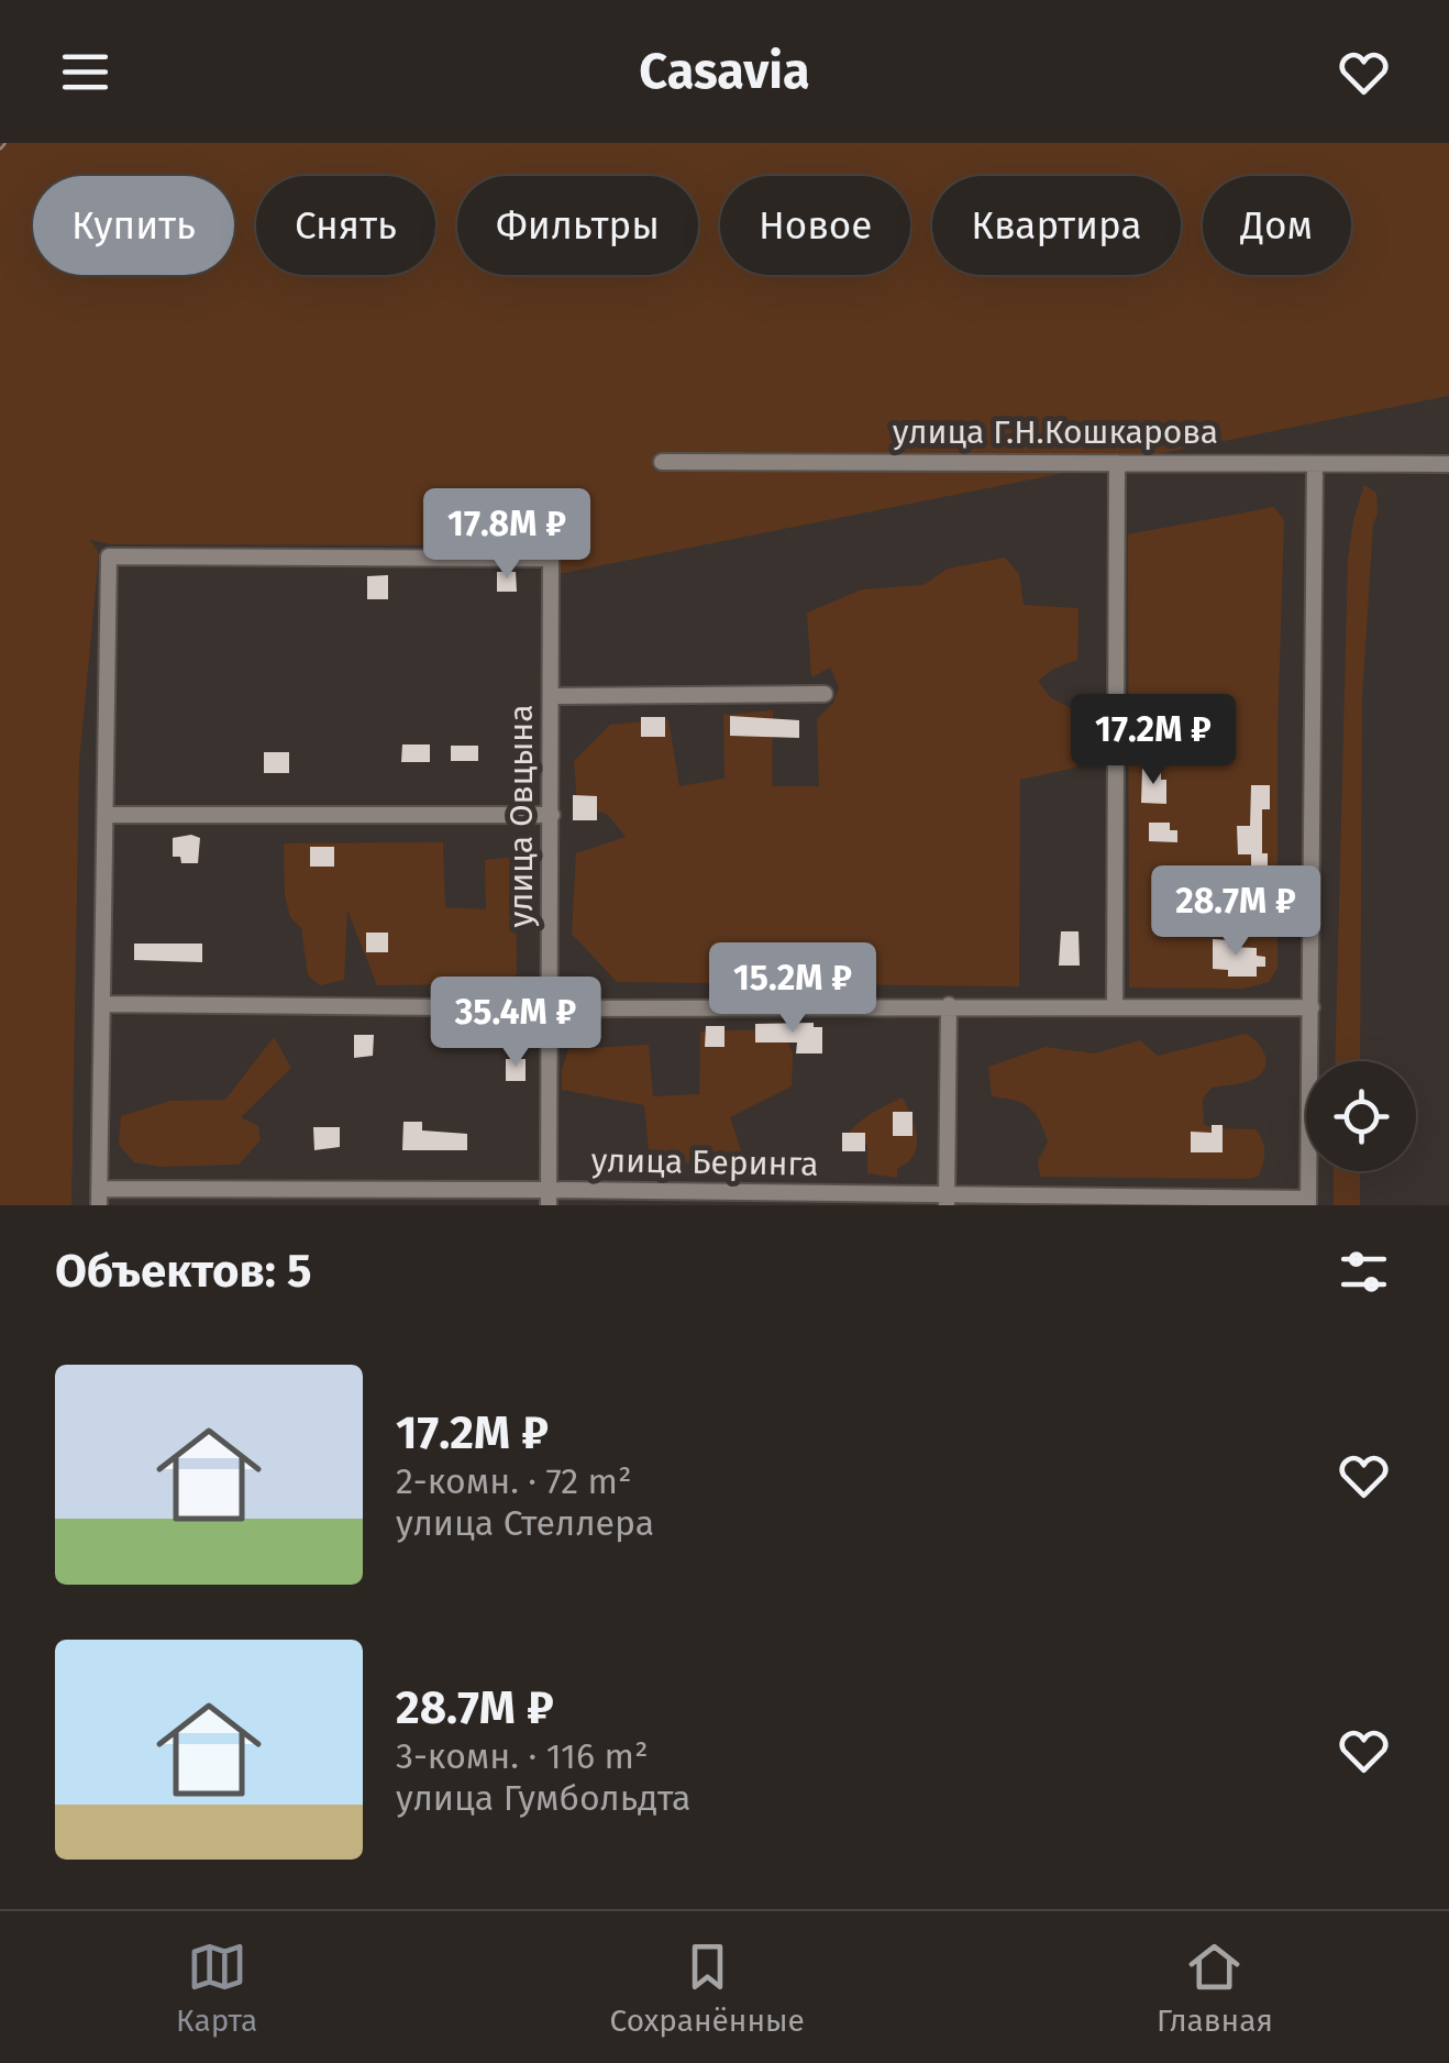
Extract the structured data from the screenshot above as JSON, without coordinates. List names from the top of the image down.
{
  "streets": {
    "street": ["улица Г.Н.Кошкарова", "улица Овцына", "улица Беринга"]
  },
  "crossings": [
    ["улица Овцына", "улица Беринга"]
  ],
  "page": {
    "header": "Casavia",
    "chip": [
      "Купить",
      "Снять",
      "Фильтры",
      "Новое",
      "Квартира",
      "Дом"
    ],
    "price": [
      "17.8M ₽",
      "17.2M ₽",
      "28.7M ₽",
      "15.2M ₽",
      "35.4M ₽"
    ],
    "heading": "Объектов: 5",
    "list": [
      {
        "name": "17.2M ₽",
        "note": "2-комн. · 72 m² · улица Стеллера"
      },
      {
        "name": "28.7M ₽",
        "note": "3-комн. · 116 m² · улица Гумбольдта"
      }
    ],
    "tabs": ["Карта", "Сохранённые", "Главная"]
  }
}
